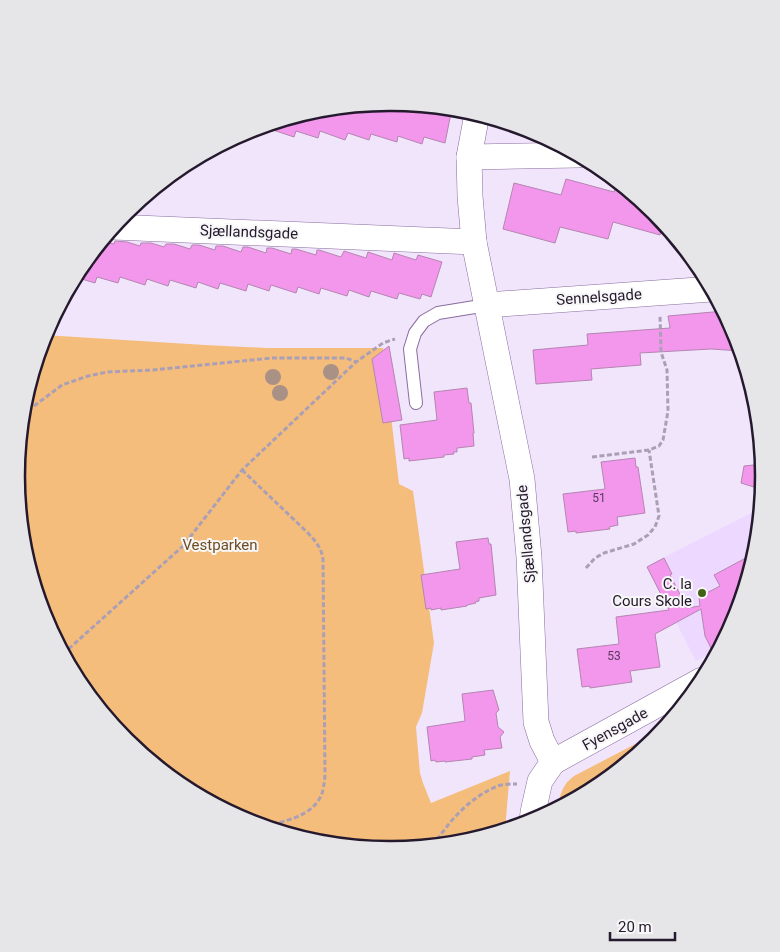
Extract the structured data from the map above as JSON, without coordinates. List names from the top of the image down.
{
  "streets": {
    "street": ["Sjællandsgade", "Sennelsgade", "Fyensgade"]
  },
  "crossings": [
    ["Sjællandsgade", "Sennelsgade"],
    ["Sjællandsgade", "Fyensgade"]
  ],
  "parks": ["Vestparken"],
  "places": ["C. la Cours Skole"],
  "house_numbers": ["51", "53"],
  "scale_bar": "20 m"
}
